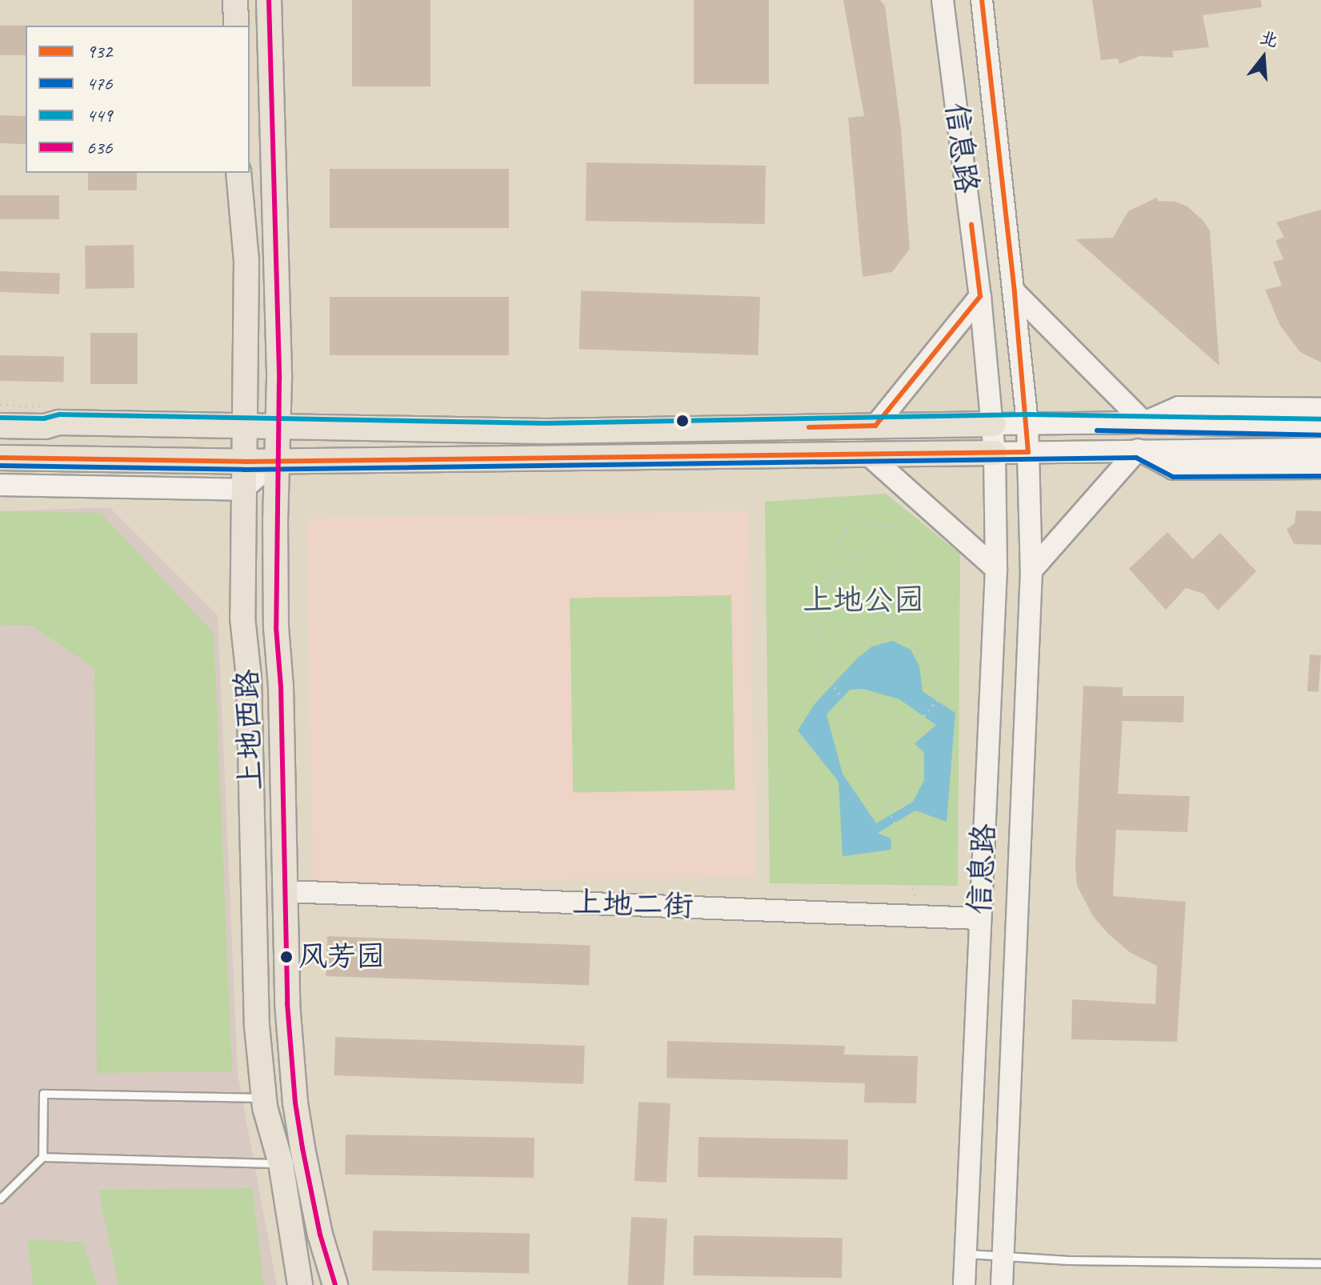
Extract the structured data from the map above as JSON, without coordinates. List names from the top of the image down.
{
  "streets": {
    "main road": ["信息路", "上地西路", "上地二街"]
  },
  "crossings": [
    ["信息路", "上地二街"],
    ["上地西路", "上地二街"]
  ],
  "parks": ["上地公园"],
  "places": ["风芳园"],
  "lines": [
    "transit line 932",
    "transit line 636",
    "transit line 449",
    "transit line 476"
  ],
  "legend": [
    "932",
    "476",
    "449",
    "636"
  ],
  "north": "top"
}
